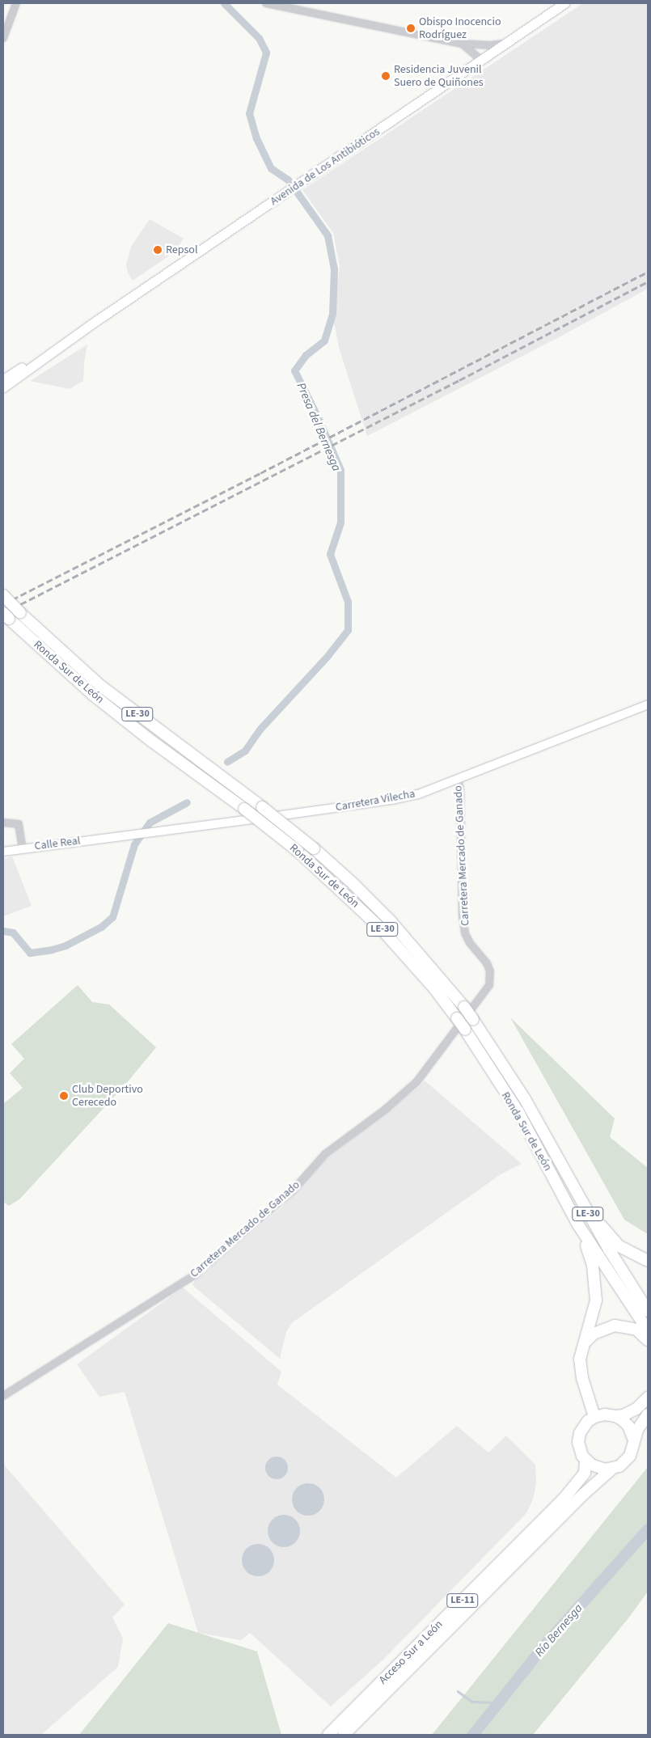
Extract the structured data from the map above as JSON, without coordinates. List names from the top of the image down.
{
  "streets": {
    "highway": [
      "Ronda Sur de León",
      "LE-30",
      "LE-11",
      "Acceso Sur a León"
    ],
    "main road": ["Avenida de Los Antibióticos"],
    "street": ["Carretera Vilecha", "Calle Real", "Carretera Mercado de Ganado"]
  },
  "crossings": [
    ["Carretera Vilecha", "Calle Real"],
    ["Carretera Vilecha", "Carretera Mercado de Ganado"],
    ["LE-11", "Acceso Sur a León"]
  ],
  "water": ["Presa del Bernesga", "Río Bernesga"],
  "places": [
    "Obispo Inocencio Rodríguez",
    "Residencia Juvenil Suero de Quiñones",
    "Repsol",
    "Club Deportivo Cerecedo"
  ]
}
